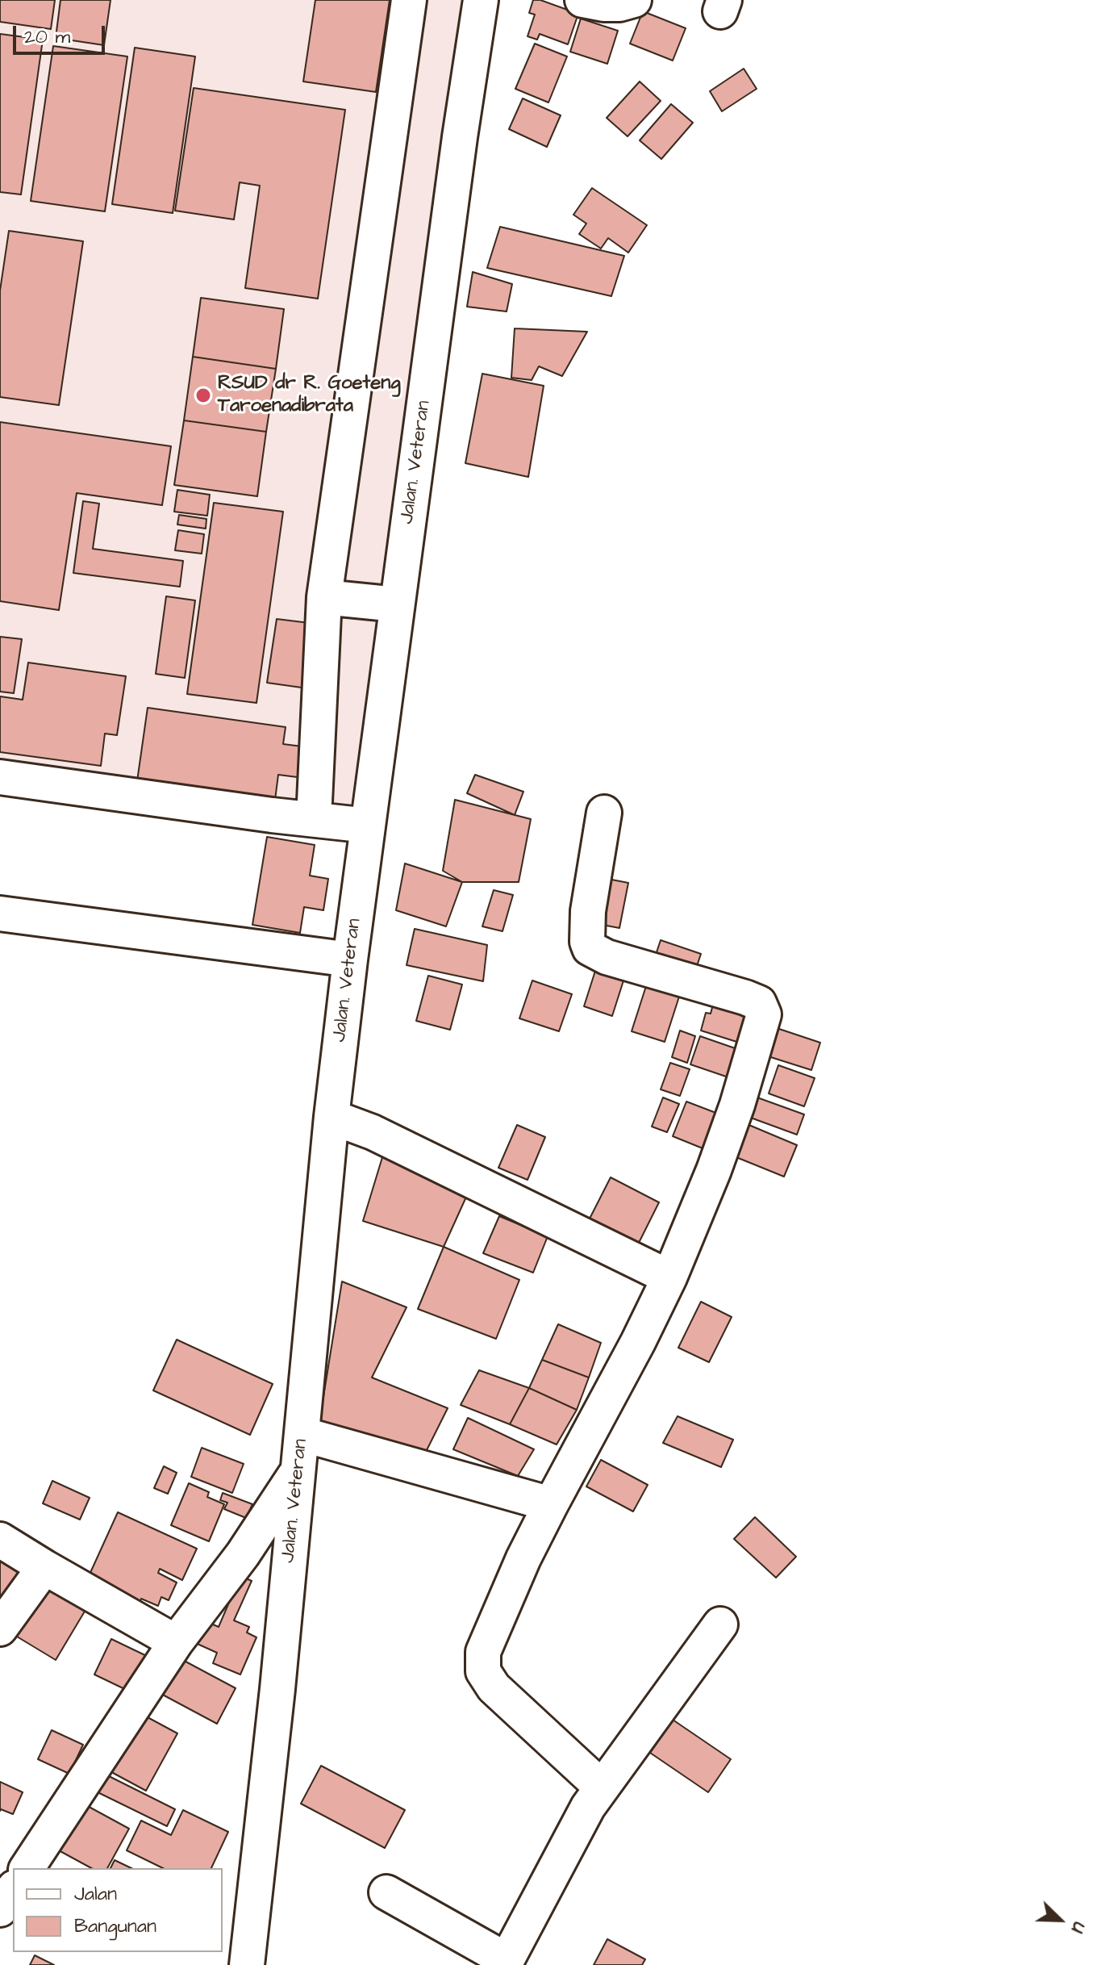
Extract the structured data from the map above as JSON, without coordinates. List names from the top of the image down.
{
  "streets": {
    "street": ["Jalan. Veteran"]
  },
  "places": ["RSUD dr R. Goeteng Taroenadibrata"],
  "legend": ["Jalan", "Bangunan"],
  "scale_bar": "20 m",
  "north": "bottom right"
}
